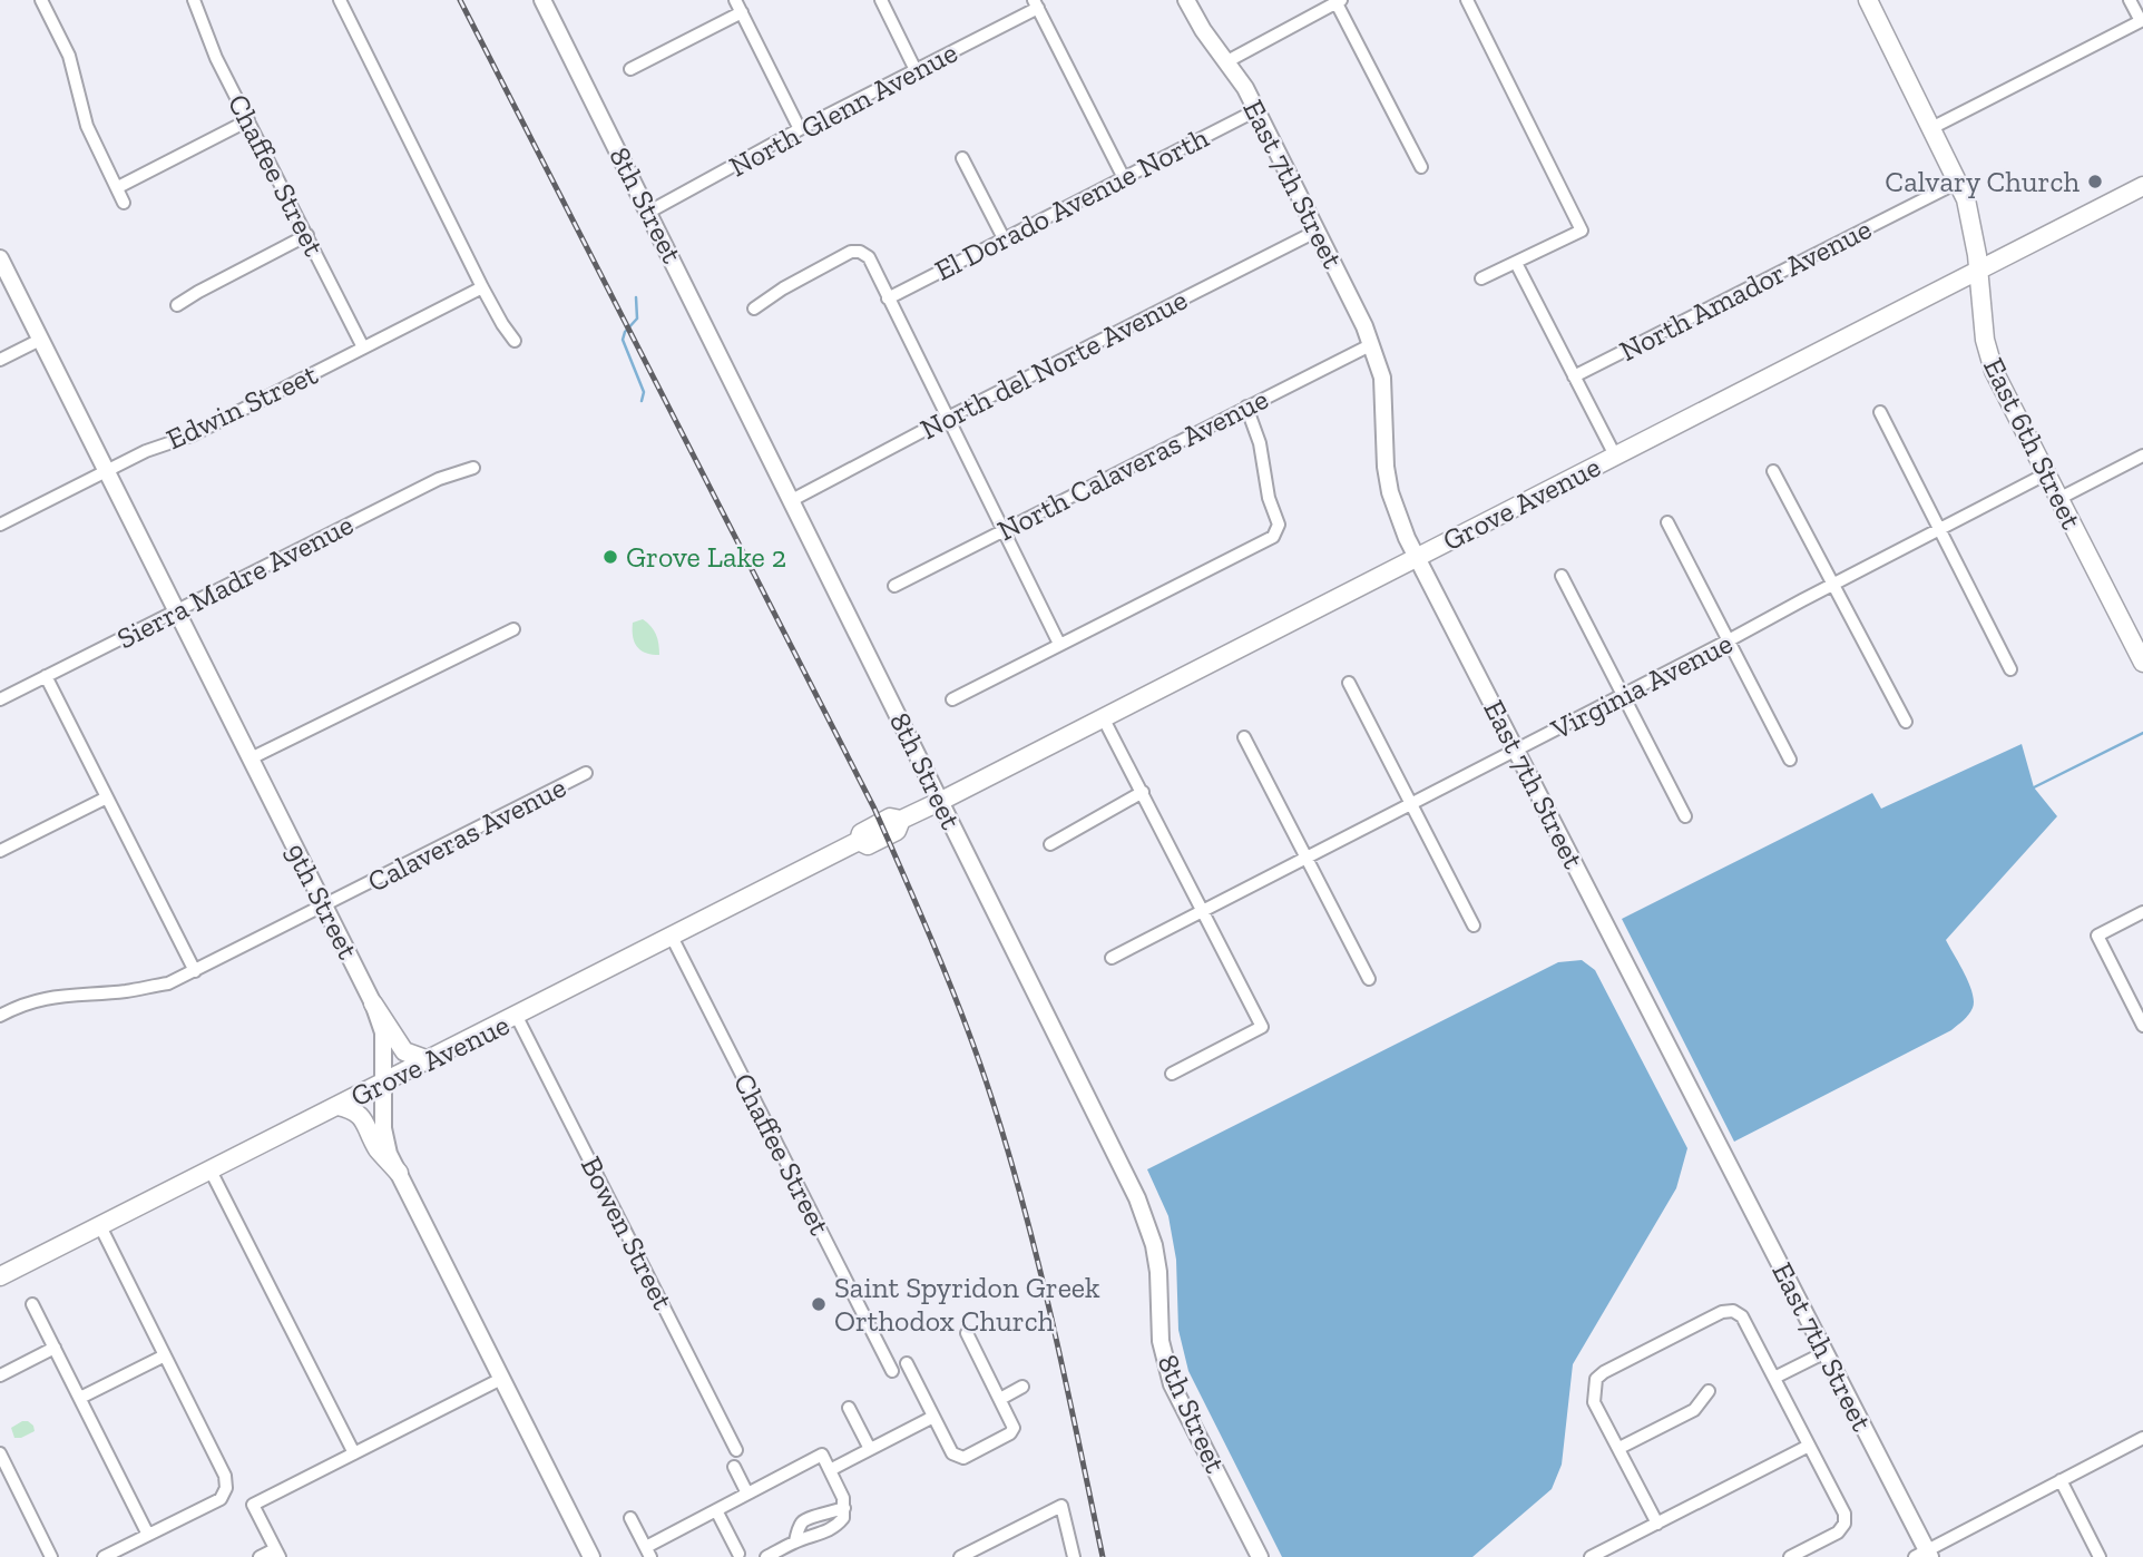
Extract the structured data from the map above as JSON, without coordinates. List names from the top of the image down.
{
  "streets": {
    "main road": ["East 6th Street", "Grove Avenue"],
    "street": [
      "North Glenn Avenue",
      "Chaffee Street",
      "East 7th Street",
      "El Dorado Avenue North",
      "8th Street",
      "North Amador Avenue",
      "North del Norte Avenue",
      "Edwin Street",
      "North Calaveras Avenue",
      "Sierra Madre Avenue",
      "Virginia Avenue",
      "Calaveras Avenue",
      "9th Street",
      "Bowen Street"
    ]
  },
  "crossings": [
    ["North Glenn Avenue", "8th Street"],
    ["Chaffee Street", "Edwin Street"],
    ["Chaffee Street", "Grove Avenue"],
    ["East 7th Street", "El Dorado Avenue North"],
    ["East 7th Street", "North del Norte Avenue"],
    ["East 7th Street", "North Calaveras Avenue"],
    ["East 7th Street", "Grove Avenue"],
    ["East 7th Street", "Virginia Avenue"],
    ["8th Street", "North del Norte Avenue"],
    ["8th Street", "Grove Avenue"],
    ["North Amador Avenue", "East 6th Street"],
    ["Edwin Street", "9th Street"],
    ["East 6th Street", "Grove Avenue"],
    ["East 6th Street", "Virginia Avenue"],
    ["Grove Avenue", "9th Street"],
    ["Grove Avenue", "Bowen Street"],
    ["Sierra Madre Avenue", "9th Street"],
    ["Calaveras Avenue", "9th Street"]
  ],
  "places": ["Calvary Church", "Grove Lake 2", "Saint Spyridon Greek Orthodox Church"]
}
